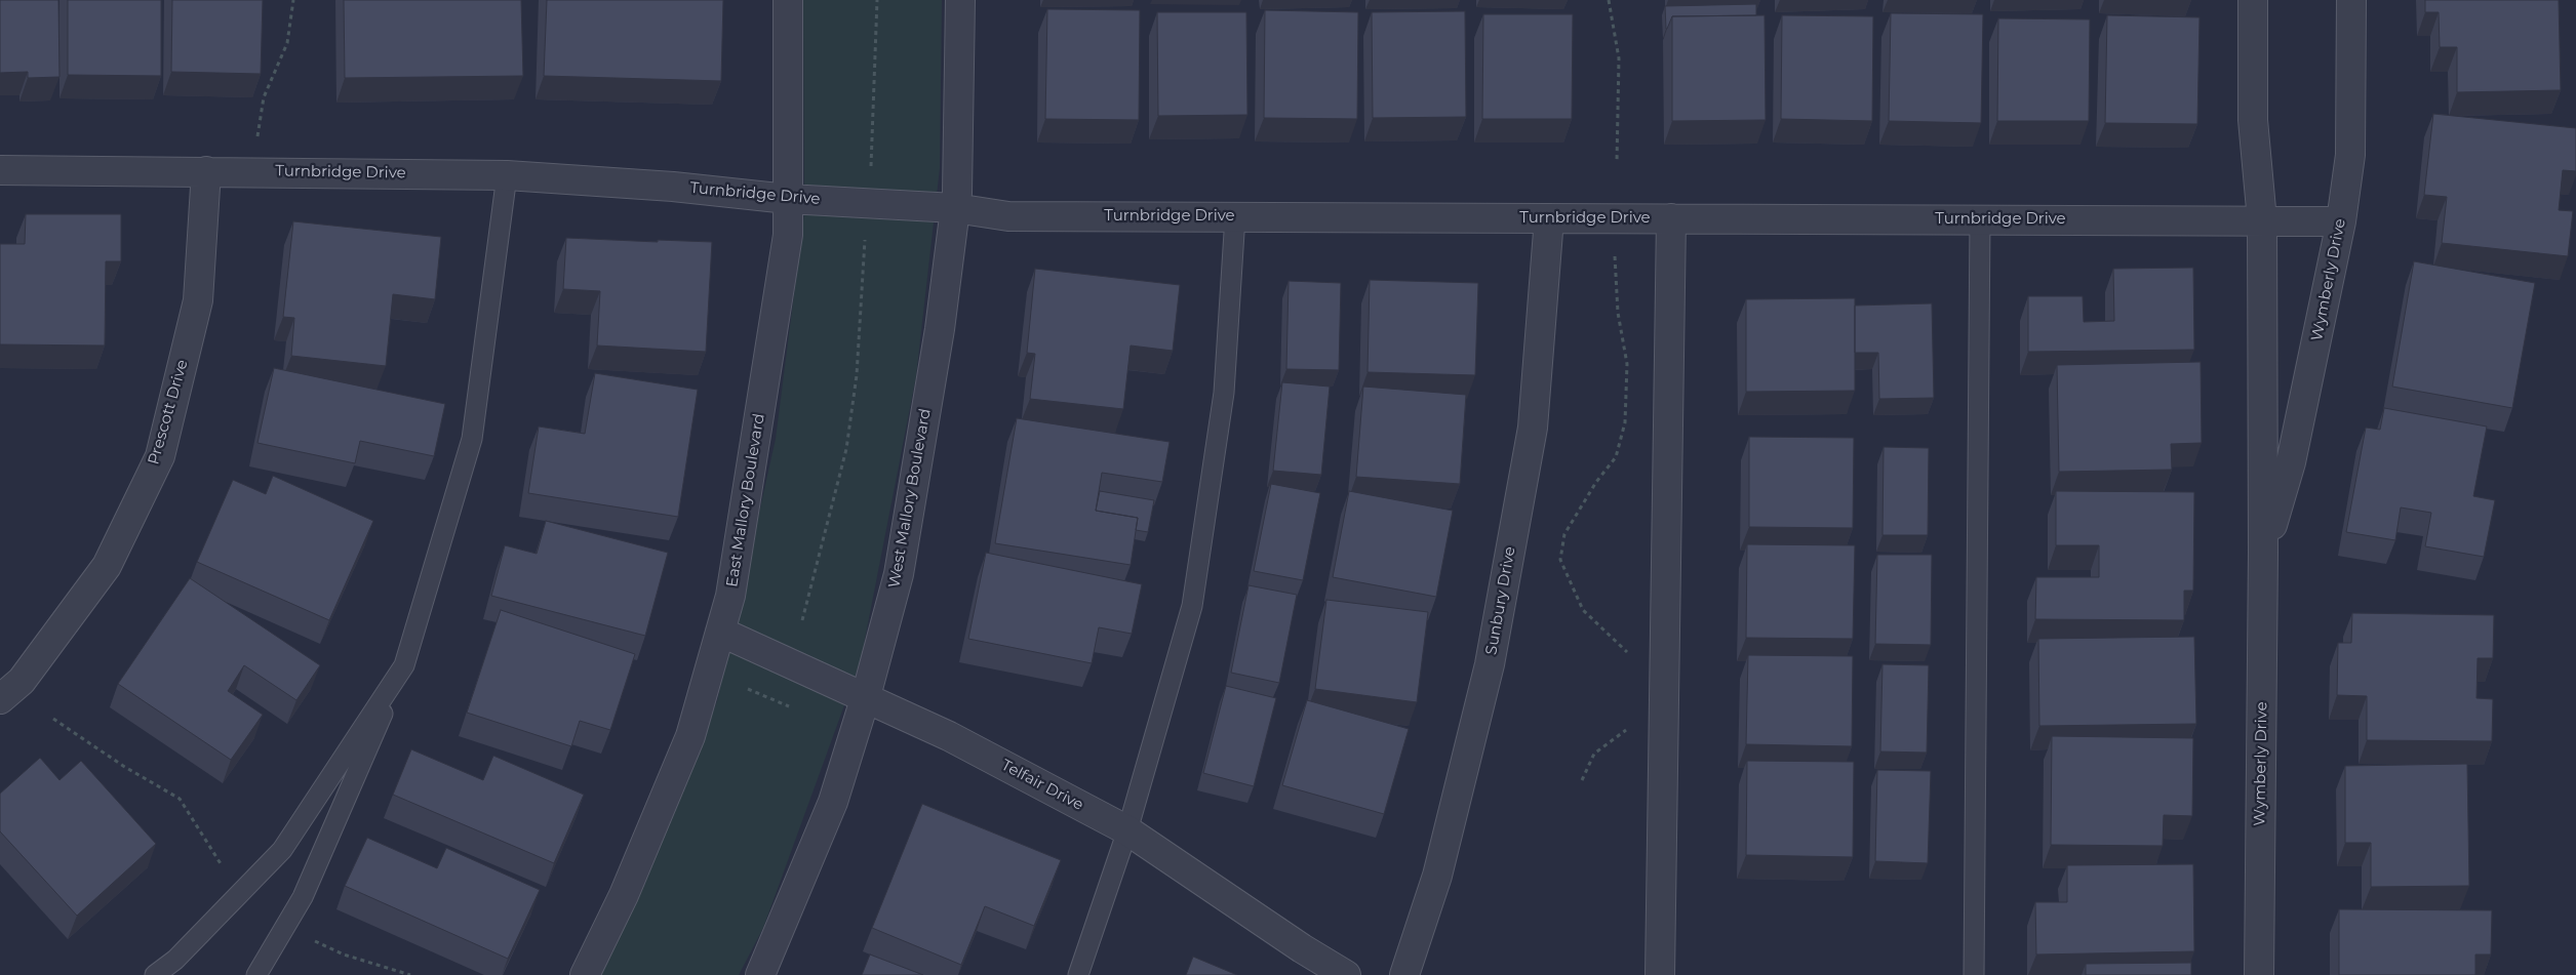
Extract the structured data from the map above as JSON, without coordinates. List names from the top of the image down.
{
  "streets": {
    "street": [
      "Turnbridge Drive",
      "Wymberly Drive",
      "Prescott Drive",
      "West Mallory Boulevard",
      "East Mallory Boulevard",
      "Sunbury Drive",
      "Telfair Drive"
    ]
  },
  "crossings": [
    ["Turnbridge Drive", "Wymberly Drive"],
    ["Turnbridge Drive", "Prescott Drive"],
    ["Turnbridge Drive", "West Mallory Boulevard"],
    ["Turnbridge Drive", "East Mallory Boulevard"],
    ["Turnbridge Drive", "Sunbury Drive"],
    ["West Mallory Boulevard", "Telfair Drive"],
    ["East Mallory Boulevard", "Telfair Drive"]
  ]
}
